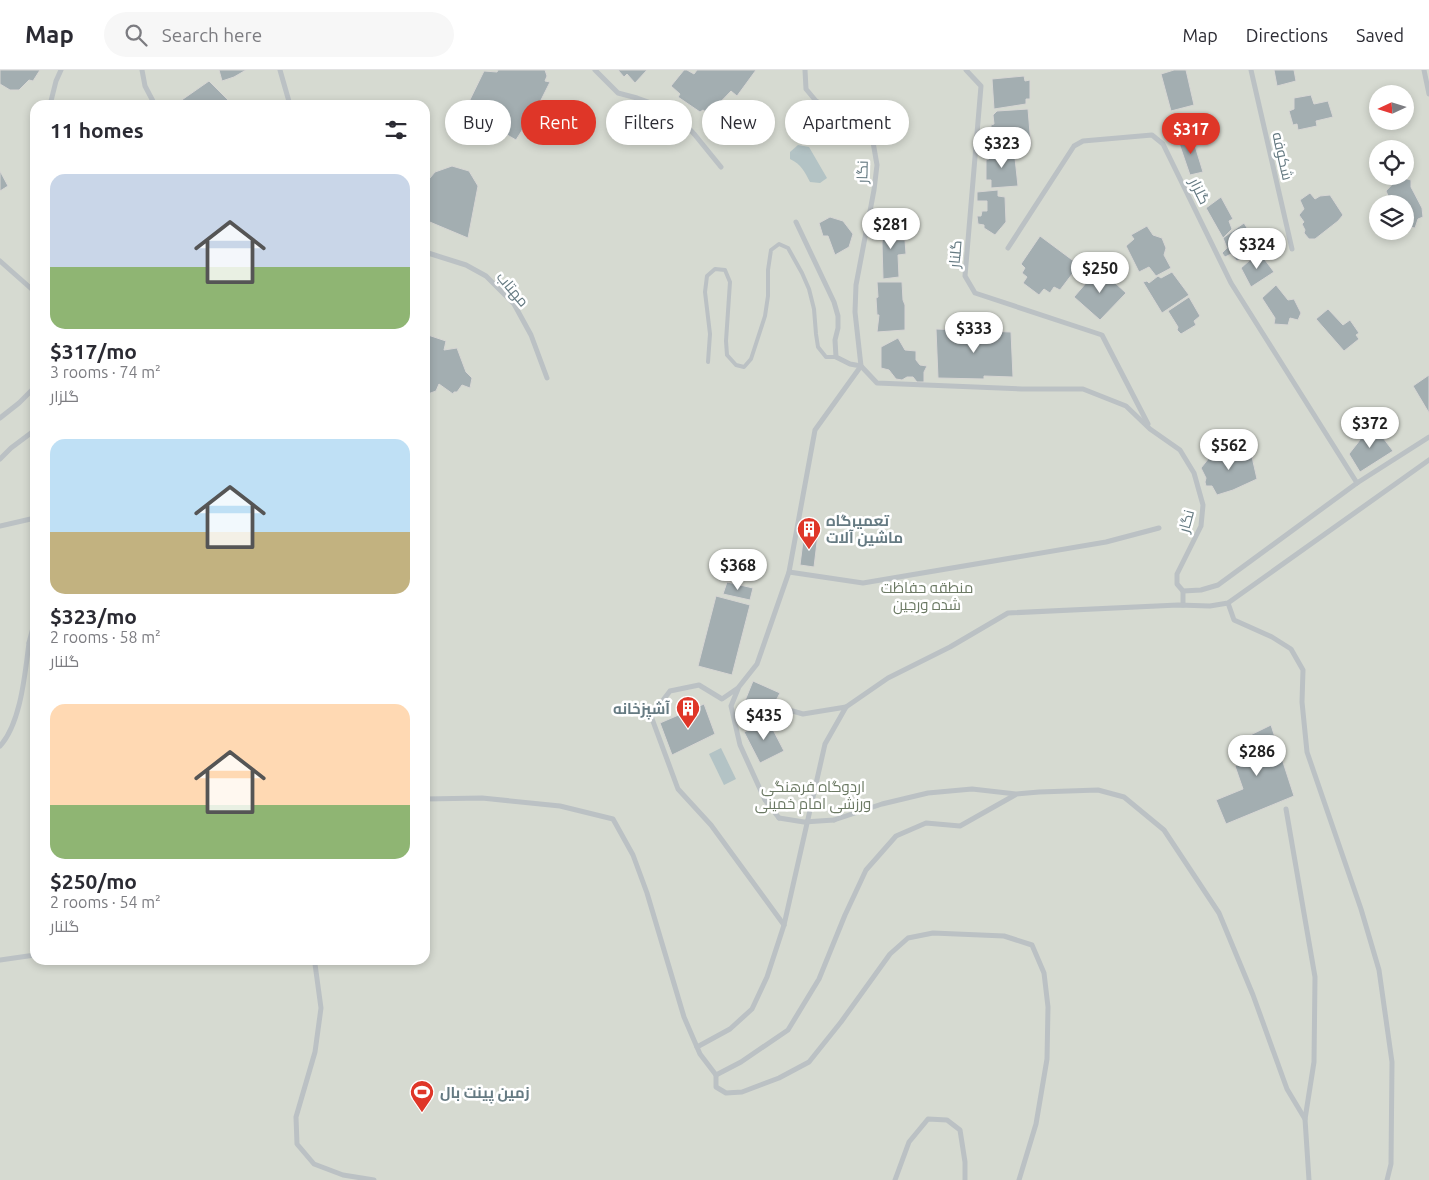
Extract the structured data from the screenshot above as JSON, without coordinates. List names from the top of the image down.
{
  "streets": {
    "street": [
      "شکوفه",
      "نگار",
      "گلزار",
      "گلنار",
      "مهتاب"
    ]
  },
  "crossings": [
    ["نگار", "گلنار"]
  ],
  "parks": ["منطقه حفاظت شده ورجین", "اردوگاه فرهنگی ورزشی امام خمینی"],
  "places": {
    "building": ["تعمیرگاه ماشین آلات", "آشپزخانه"],
    "sports": ["زمین پینت بال"]
  },
  "north": "left",
  "page": {
    "header": "Map",
    "search": "Search here",
    "nav": ["Map", "Directions", "Saved"],
    "chip": [
      "Buy",
      "Rent",
      "Filters",
      "New",
      "Apartment"
    ],
    "heading": "11 homes",
    "price": [
      "$317",
      "$323",
      "$281",
      "$324",
      "$250",
      "$333",
      "$372",
      "$562",
      "$368",
      "$435",
      "$286"
    ],
    "list": [
      {
        "name": "$317/mo",
        "note": "3 rooms · 74 m² · گلزار"
      },
      {
        "name": "$323/mo",
        "note": "2 rooms · 58 m² · گلنار"
      },
      {
        "name": "$250/mo",
        "note": "2 rooms · 54 m² · گلنار"
      }
    ]
  }
}
